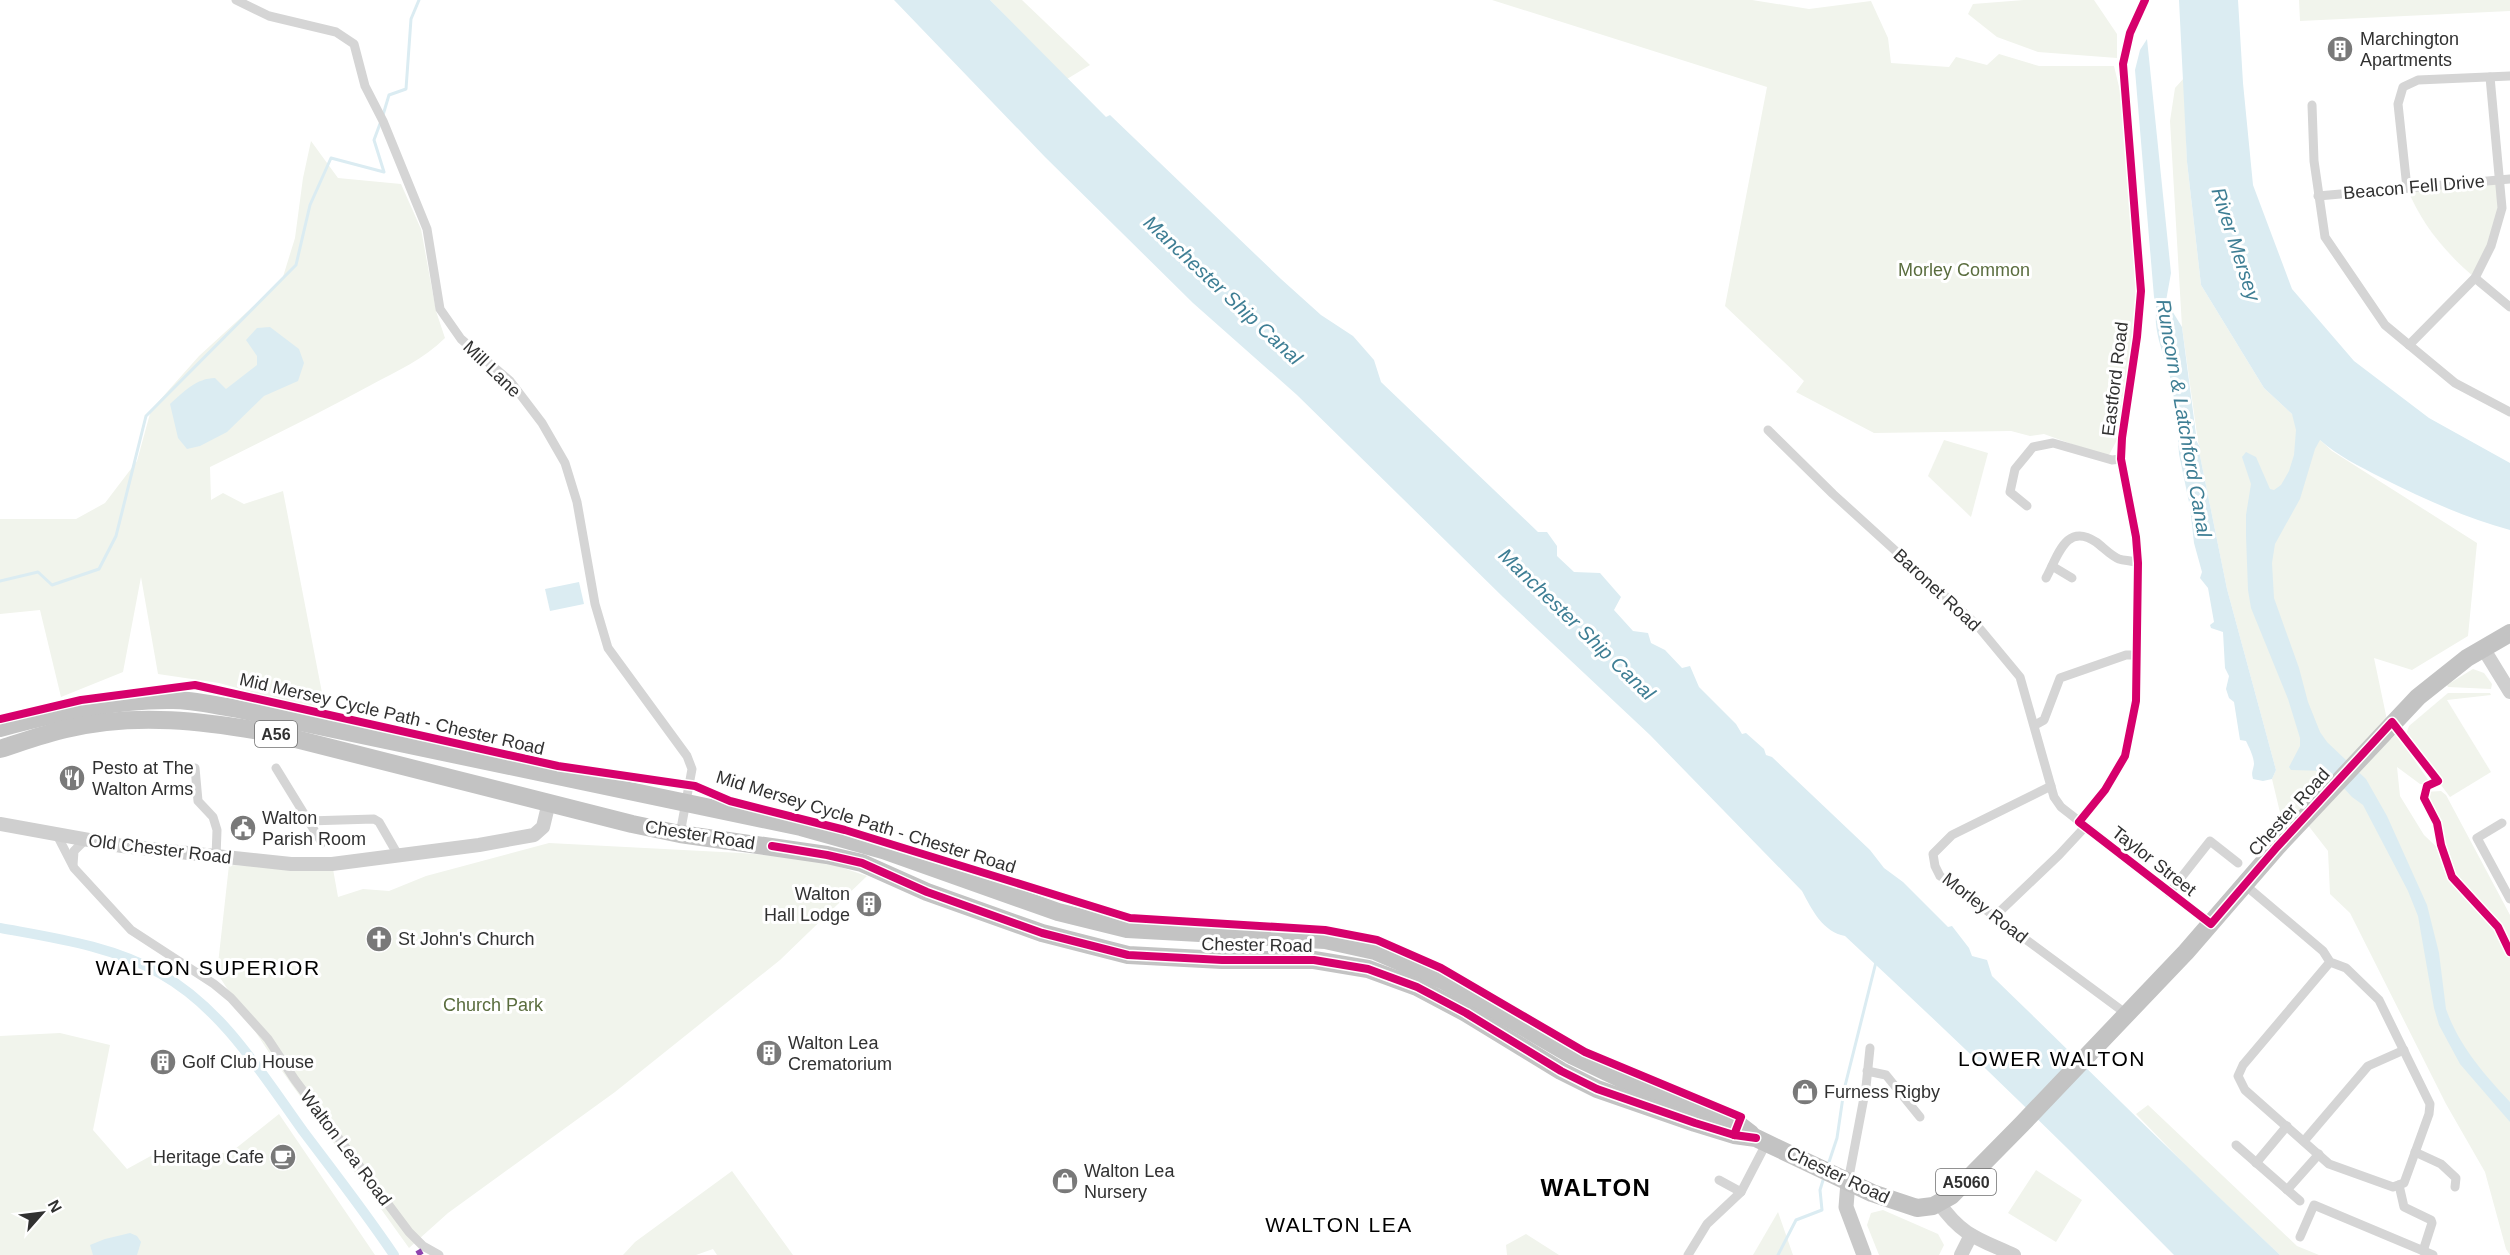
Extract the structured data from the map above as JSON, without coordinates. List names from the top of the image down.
{
  "streets": {
    "highway": ["A56", "Chester Road", "A5060"],
    "street": [
      "Beacon Fell Drive",
      "Mill Lane",
      "Eastford Road",
      "Baronet Road",
      "Old Chester Road",
      "Taylor Street",
      "Morley Road",
      "Walton Lea Road"
    ],
    "cycle path": ["Mid Mersey Cycle Path - Chester Road"]
  },
  "crossings": [
    ["Mill Lane", "Chester Road"],
    ["Eastford Road", "Taylor Street"],
    ["Eastford Road", "Morley Road"],
    ["Baronet Road", "Taylor Street"],
    ["Baronet Road", "Morley Road"],
    ["Chester Road", "Old Chester Road"],
    ["Chester Road", "Taylor Street"],
    ["Chester Road", "Morley Road"],
    ["Old Chester Road", "Walton Lea Road"],
    ["Taylor Street", "Morley Road"]
  ],
  "districts": [
    "WALTON SUPERIOR",
    "LOWER WALTON",
    "WALTON",
    "WALTON LEA"
  ],
  "water": ["River Mersey", "Manchester Ship Canal", "Runcorn & Latchford Canal"],
  "parks": ["Morley Common", "Church Park"],
  "places": {
    "building": [
      "Marchington Apartments",
      "Walton Hall Lodge",
      "Walton Lea Crematorium",
      "Golf Club House"
    ],
    "restaurant": ["Pesto at The Walton Arms"],
    "public building": ["Walton Parish Room"],
    "church": ["St John's Church"],
    "shop": ["Furness Rigby", "Walton Lea Nursery"],
    "cafe": ["Heritage Cafe"]
  },
  "north": "top right"
}
